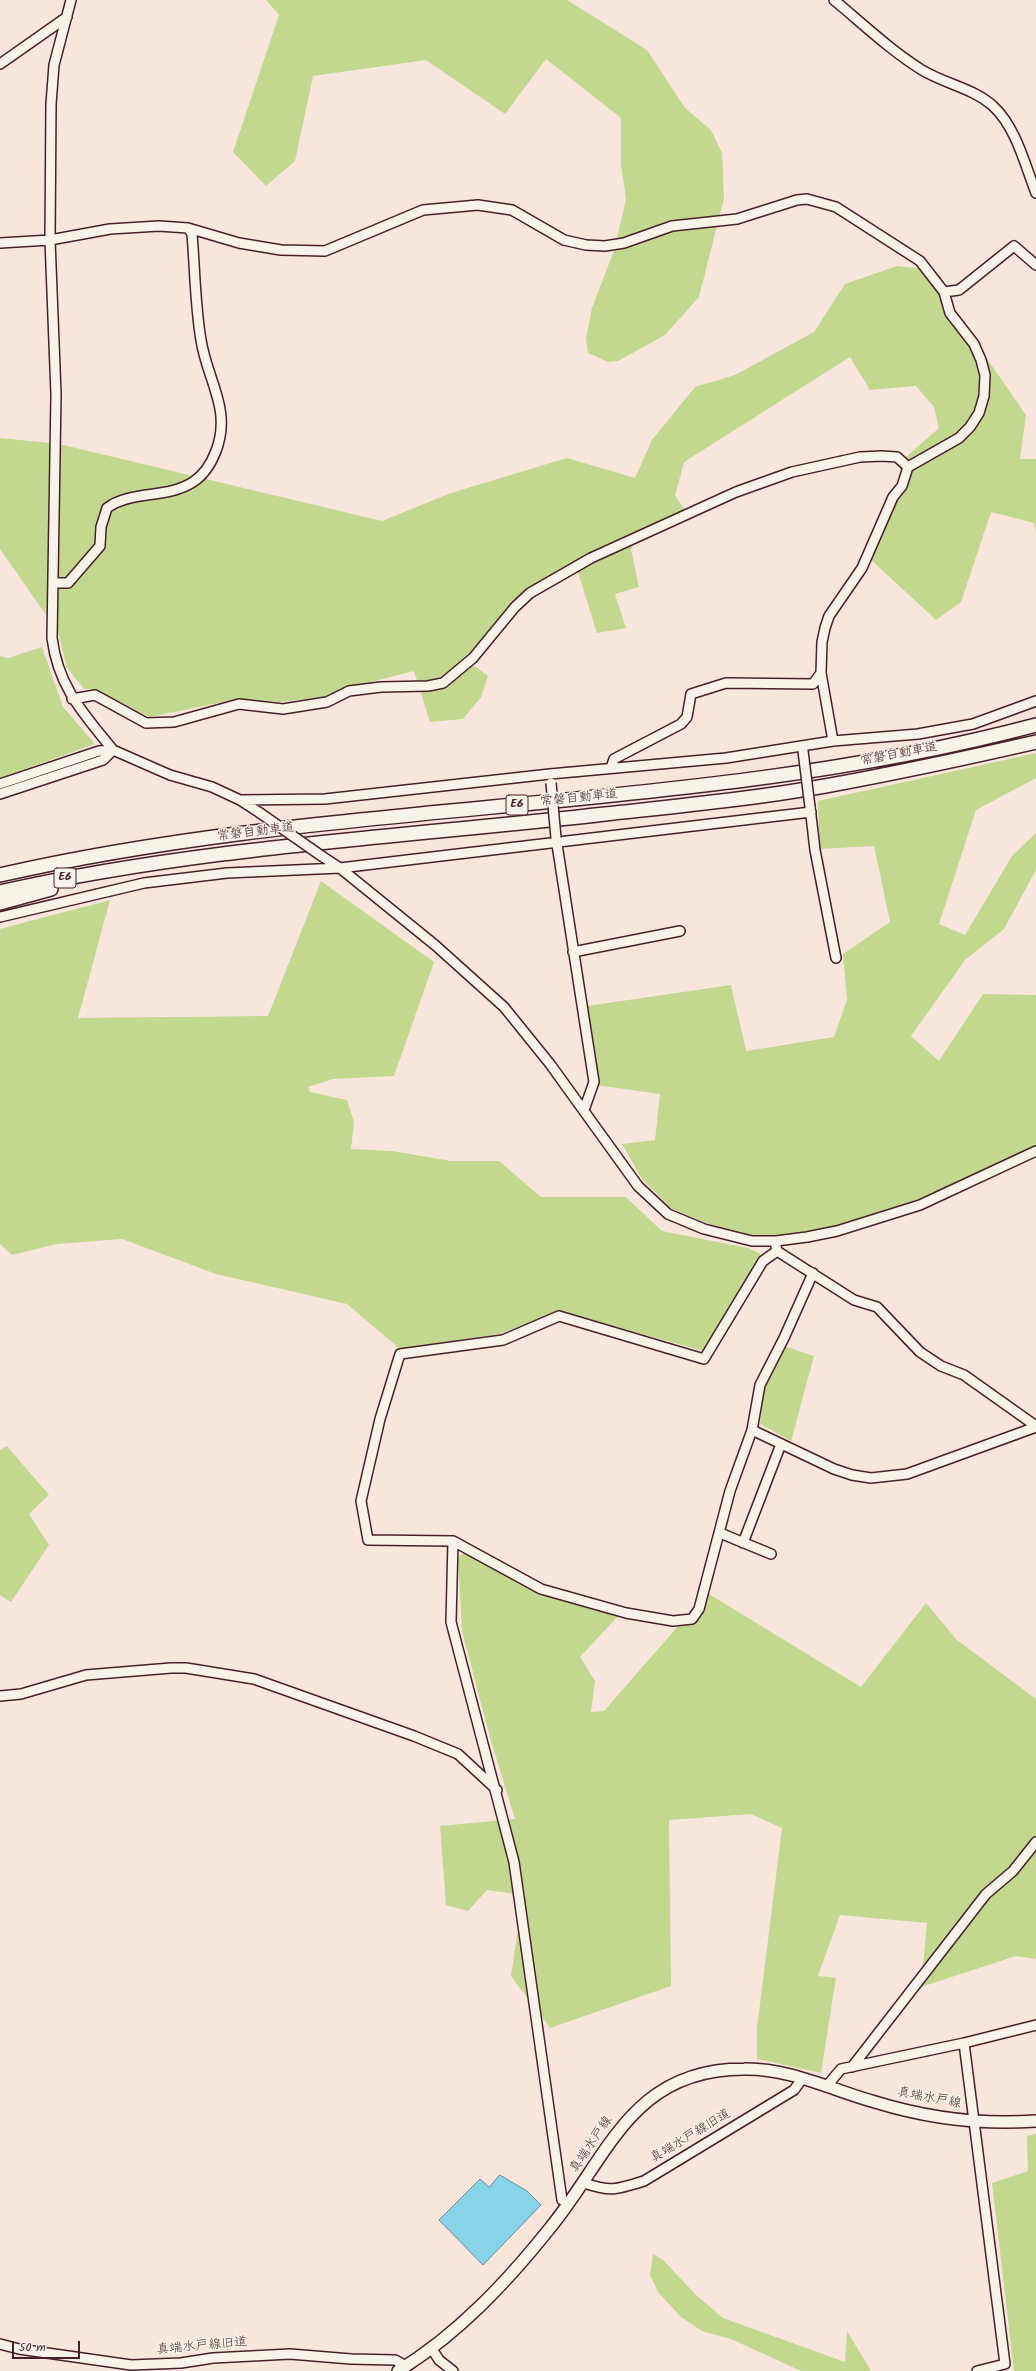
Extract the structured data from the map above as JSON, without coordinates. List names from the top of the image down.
{
  "streets": {
    "highway": ["常磐自動車道", "E6"],
    "main road": ["真端水戸線"],
    "street": ["真端水戸線旧道"]
  },
  "crossings": [
    ["真端水戸線", "真端水戸線旧道"]
  ],
  "scale_bar": "50 m"
}
